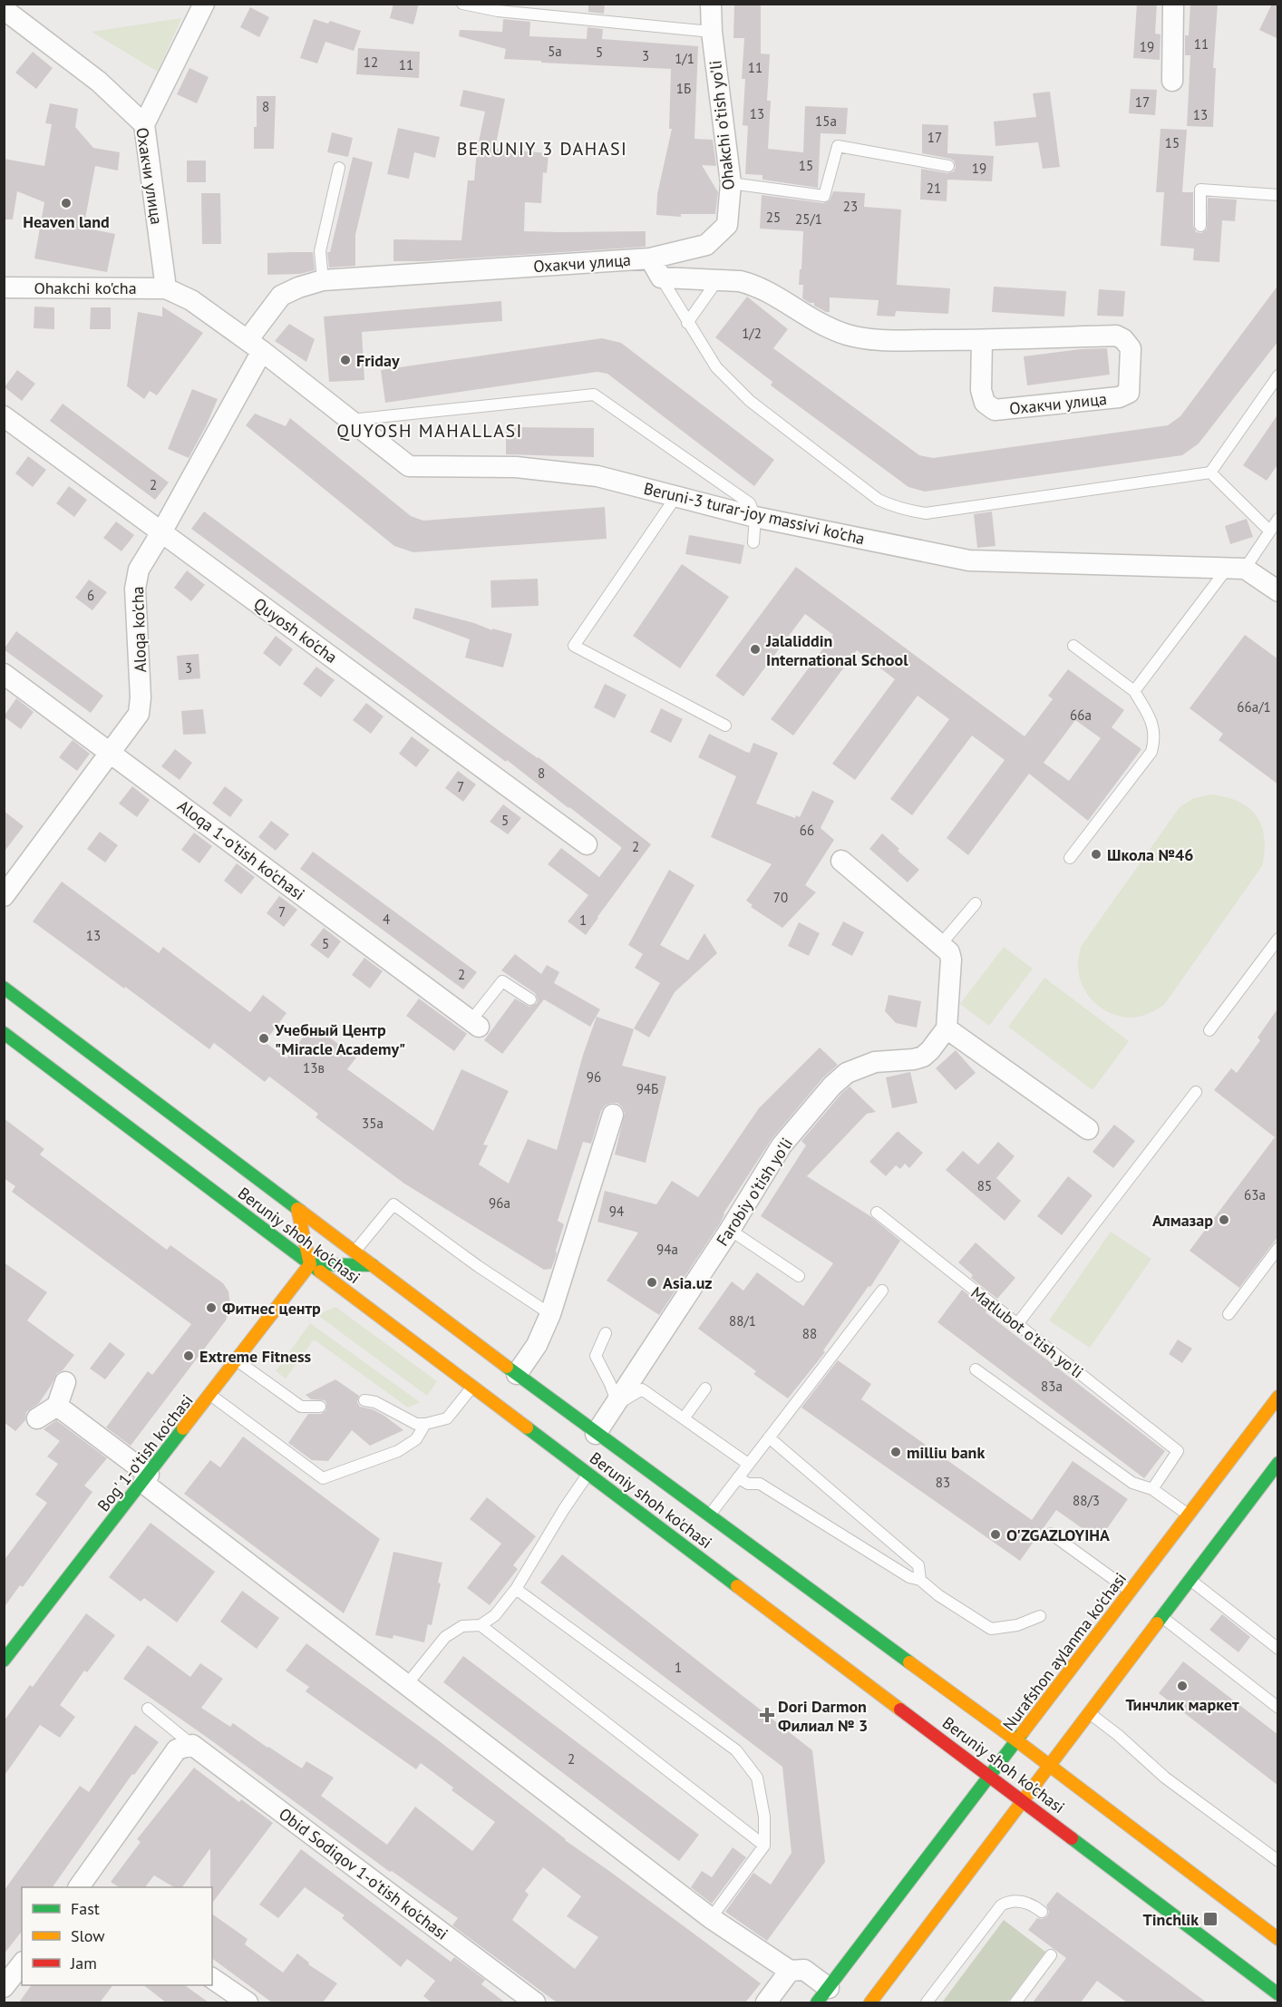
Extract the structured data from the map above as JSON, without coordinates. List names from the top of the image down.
{
  "streets": {
    "main road": ["Beruniy shoh ko'chasi", "Bog' 1-o'tish ko'chasi", "Nurafshon aylanma ko'chasi"],
    "street": [
      "Ohakchi o'tish yo'li",
      "Охакчи улица",
      "Ohakchi ko'cha",
      "Beruni-3 turar-joy massivi ko'cha",
      "Aloqa ko'cha",
      "Quyosh ko'cha",
      "Aloqa 1-o'tish ko'chasi",
      "Farobiy o'tish yo'li",
      "Obid Sodiqov 1-o'tish ko'chasi"
    ],
    "lane": ["Matlubot o'tish yo'li"]
  },
  "crossings": [
    ["Ohakchi o'tish yo'li", "Охакчи улица"],
    ["Охакчи улица", "Ohakchi ko'cha"],
    ["Охакчи улица", "Beruni-3 turar-joy massivi ko'cha"],
    ["Охакчи улица", "Aloqa ko'cha"],
    ["Beruni-3 turar-joy massivi ko'cha", "Aloqa ko'cha"],
    ["Aloqa ko'cha", "Quyosh ko'cha"],
    ["Aloqa ko'cha", "Aloqa 1-o'tish ko'chasi"],
    ["Farobiy o'tish yo'li", "Beruniy shoh ko'chasi"],
    ["Beruniy shoh ko'chasi", "Bog' 1-o'tish ko'chasi"],
    ["Beruniy shoh ko'chasi", "Nurafshon aylanma ko'chasi"]
  ],
  "districts": ["BERUNIY 3 DAHASI", "QUYOSH MAHALLASI"],
  "places": {
    "other": [
      "Heaven land",
      "Friday",
      "Jalaliddin International School",
      "Школа №46",
      "Учебный Центр \"Miracle Academy\"",
      "Алмазар",
      "Asia.uz",
      "Фитнес центр",
      "Extreme Fitness",
      "milliu bank",
      "O'ZGAZLOYIHA",
      "Тинчлик маркет"
    ],
    "health": ["Dori Darmon Филиал № 3"],
    "transit": ["Tinchlik"]
  },
  "house_numbers": [
    "11",
    "19",
    "5a",
    "5",
    "3",
    "1/1",
    "12",
    "11",
    "11",
    "1Б",
    "17",
    "8",
    "13",
    "13",
    "15a",
    "17",
    "15",
    "15",
    "19",
    "21",
    "23",
    "25",
    "25/1",
    "1/2",
    "2",
    "6",
    "3",
    "66a/1",
    "66a",
    "8",
    "7",
    "5",
    "66",
    "2",
    "70",
    "7",
    "4",
    "1",
    "13",
    "5",
    "2",
    "13в",
    "96",
    "94Б",
    "35a",
    "85",
    "63a",
    "96a",
    "94",
    "94a",
    "88/1",
    "88",
    "83a",
    "83",
    "88/3",
    "1",
    "2"
  ],
  "legend": ["Fast", "Slow", "Jam"]
}
